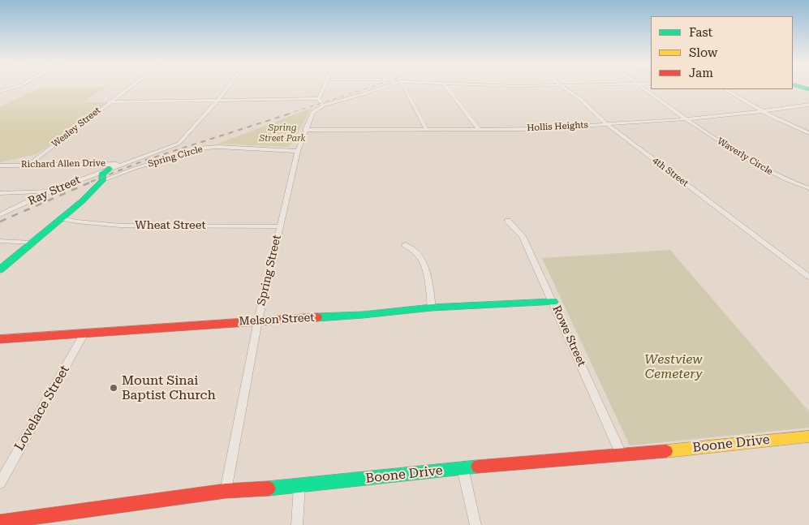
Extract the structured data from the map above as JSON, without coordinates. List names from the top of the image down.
{
  "streets": {
    "street": [
      "Hollis Heights",
      "Wesley Street",
      "Spring Circle",
      "Waverly Circle",
      "Richard Allen Drive",
      "4th Street",
      "Ray Street",
      "Wheat Street",
      "Spring Street",
      "Melson Street",
      "Rowe Street",
      "Lovelace Street",
      "Boone Drive"
    ]
  },
  "crossings": [
    ["Hollis Heights", "Waverly Circle"],
    ["Hollis Heights", "4th Street"],
    ["Hollis Heights", "Spring Street"],
    ["Wesley Street", "Richard Allen Drive"],
    ["Spring Circle", "Spring Street"],
    ["Richard Allen Drive", "Ray Street"],
    ["Wheat Street", "Spring Street"],
    ["Spring Street", "Melson Street"],
    ["Spring Street", "Boone Drive"],
    ["Melson Street", "Rowe Street"],
    ["Melson Street", "Lovelace Street"],
    ["Rowe Street", "Boone Drive"]
  ],
  "parks": ["Spring Street Park", "Westview Cemetery"],
  "places": ["Mount Sinai Baptist Church"],
  "legend": ["Fast", "Slow", "Jam"]
}
